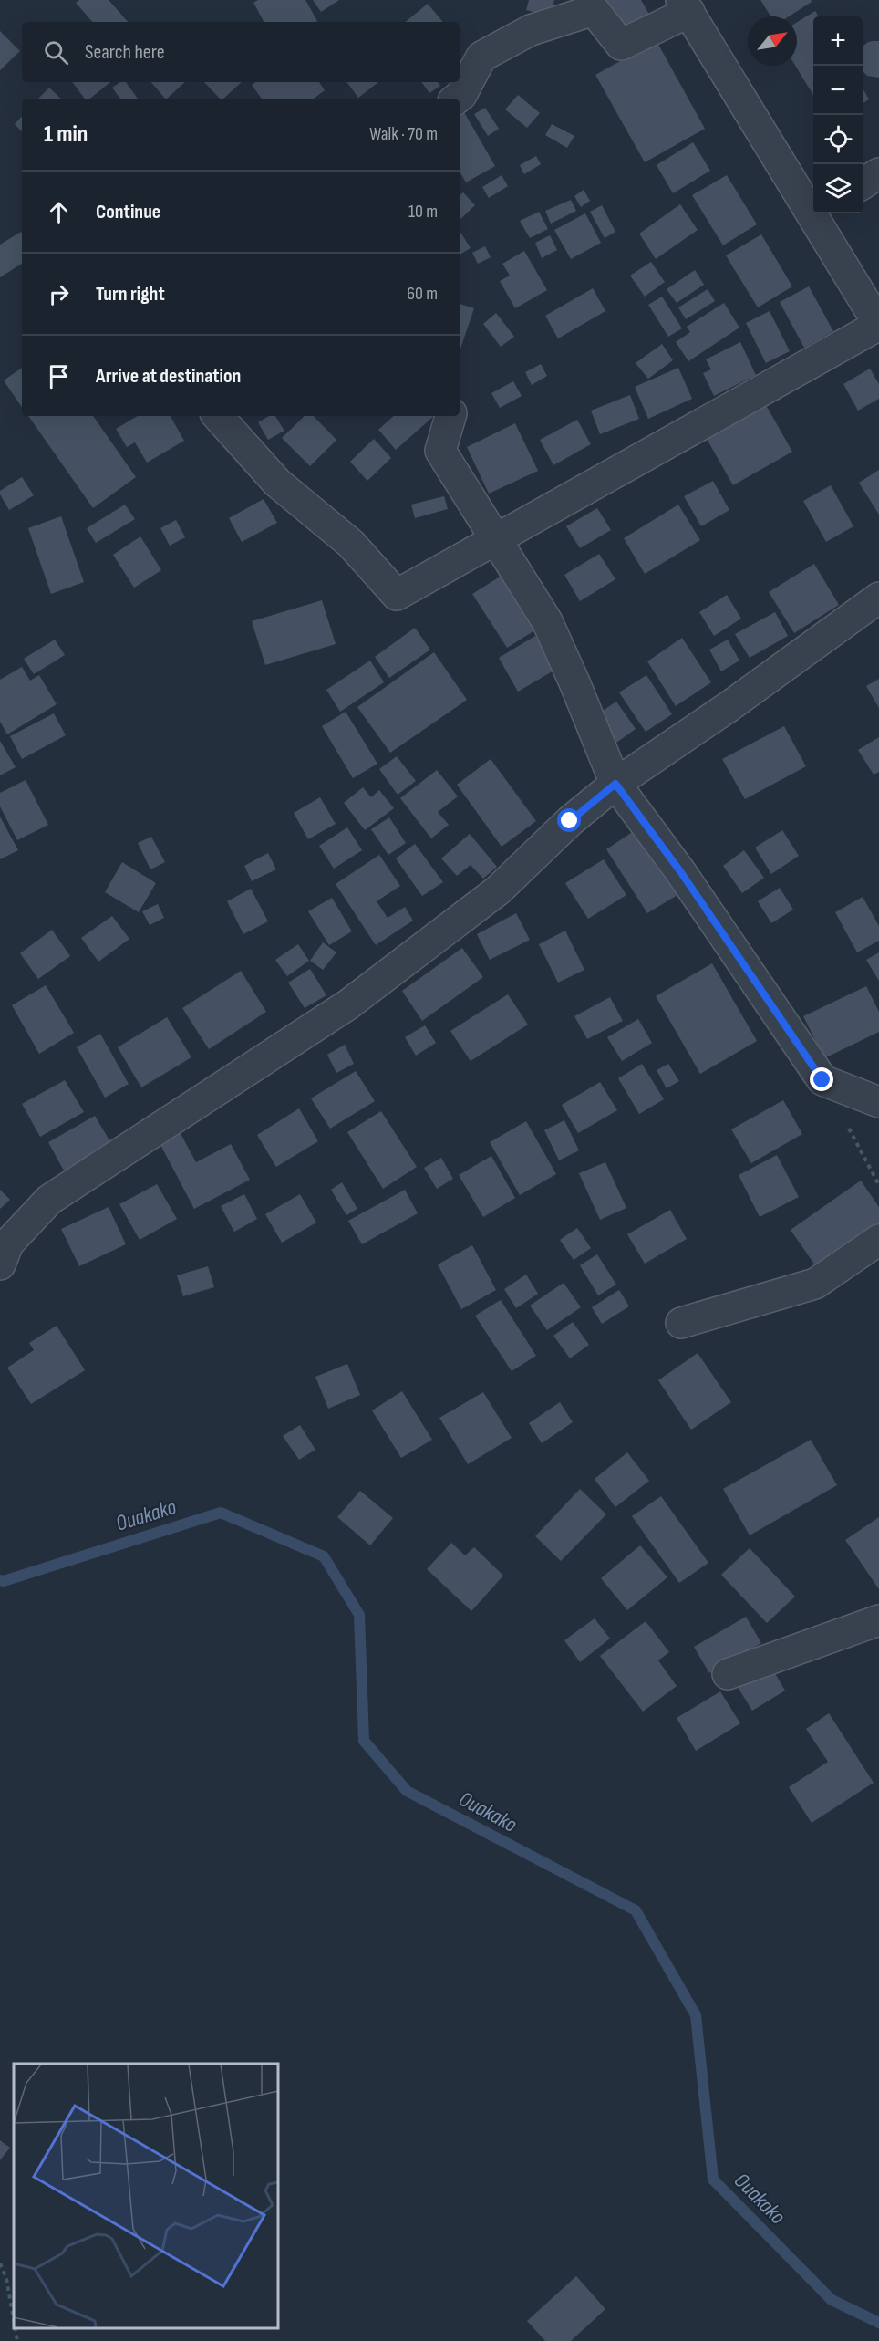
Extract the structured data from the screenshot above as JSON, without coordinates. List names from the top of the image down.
{
  "water": ["Ouakako"],
  "north": "top right",
  "page": {
    "map_buttons": ["+", "−"],
    "search": "Search here",
    "heading": ["1 min", "Walk · 70 m"],
    "list": [
      ["Continue", "10 m"],
      ["Turn right", "60 m"],
      "Arrive at destination"
    ]
  }
}
